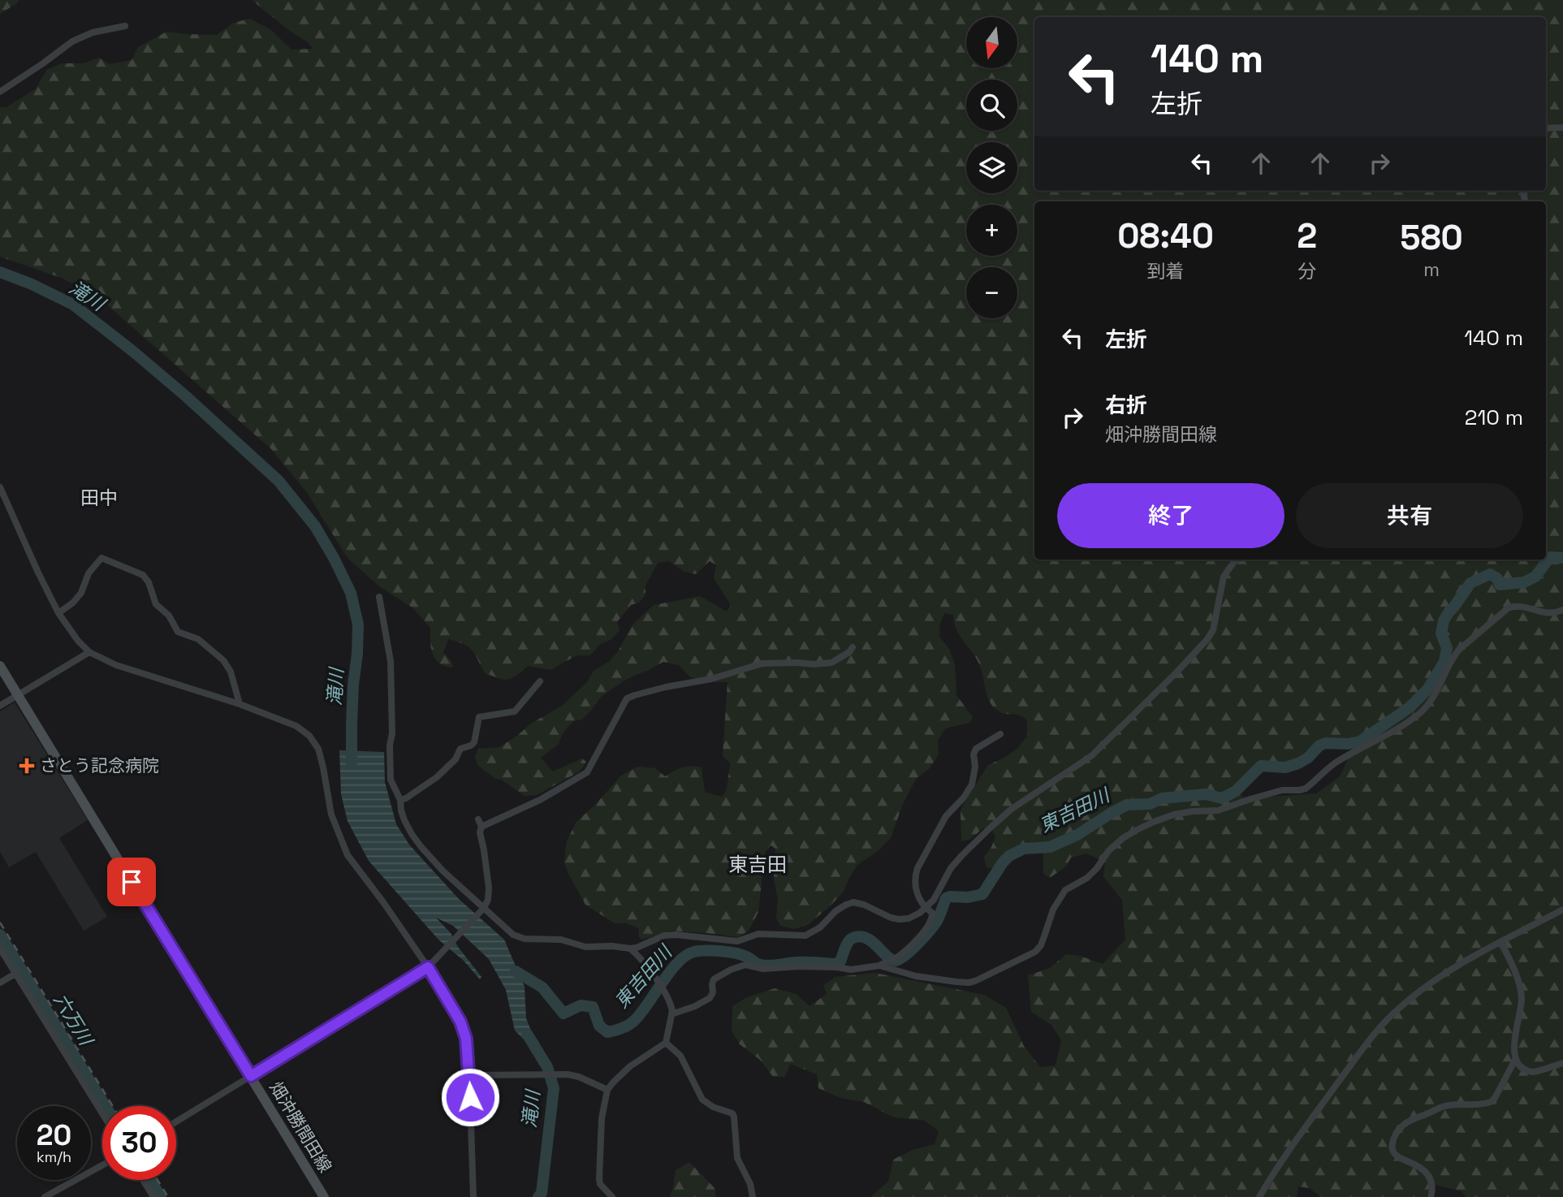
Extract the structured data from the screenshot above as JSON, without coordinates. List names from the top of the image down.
{
  "streets": {
    "main road": ["畑沖勝間田線"]
  },
  "districts": ["田中", "東吉田"],
  "water": ["滝川", "東吉田川", "六万川"],
  "places": {
    "health": ["さとう記念病院"]
  },
  "north": "bottom",
  "page": {
    "map_buttons": ["+", "−"],
    "turn": ["140 m", "左折"],
    "eta": [
      "08:40",
      "到着",
      "2",
      "分",
      "580",
      "m"
    ],
    "list": [
      {
        "name": "左折",
        "value": "140 m"
      },
      {
        "name": "右折",
        "note": "畑沖勝間田線",
        "value": "210 m"
      }
    ],
    "buttons": ["終了", "共有"],
    "speed": "20 km/h",
    "limit": "30"
  }
}
